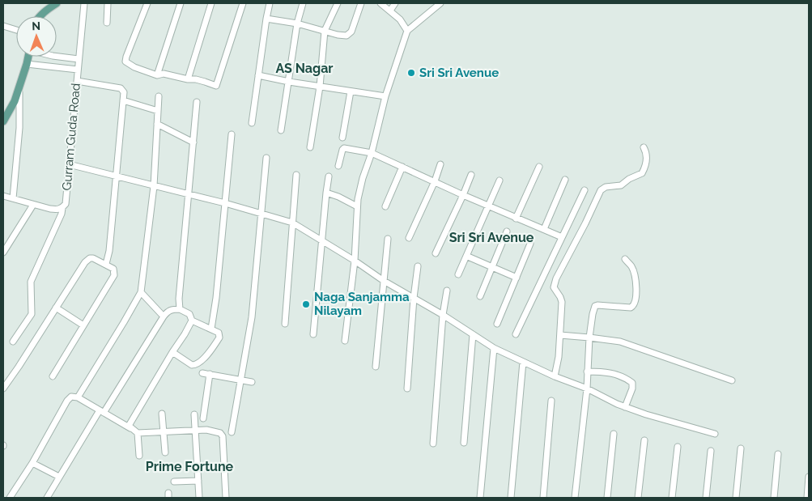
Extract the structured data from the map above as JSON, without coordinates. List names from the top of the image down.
{
  "streets": {
    "street": ["Gurram Guda Road"]
  },
  "districts": ["AS Nagar", "Sri Sri Avenue", "Prime Fortune"],
  "places": ["Sri Sri Avenue", "Naga Sanjamma Nilayam"],
  "north": "top"
}
